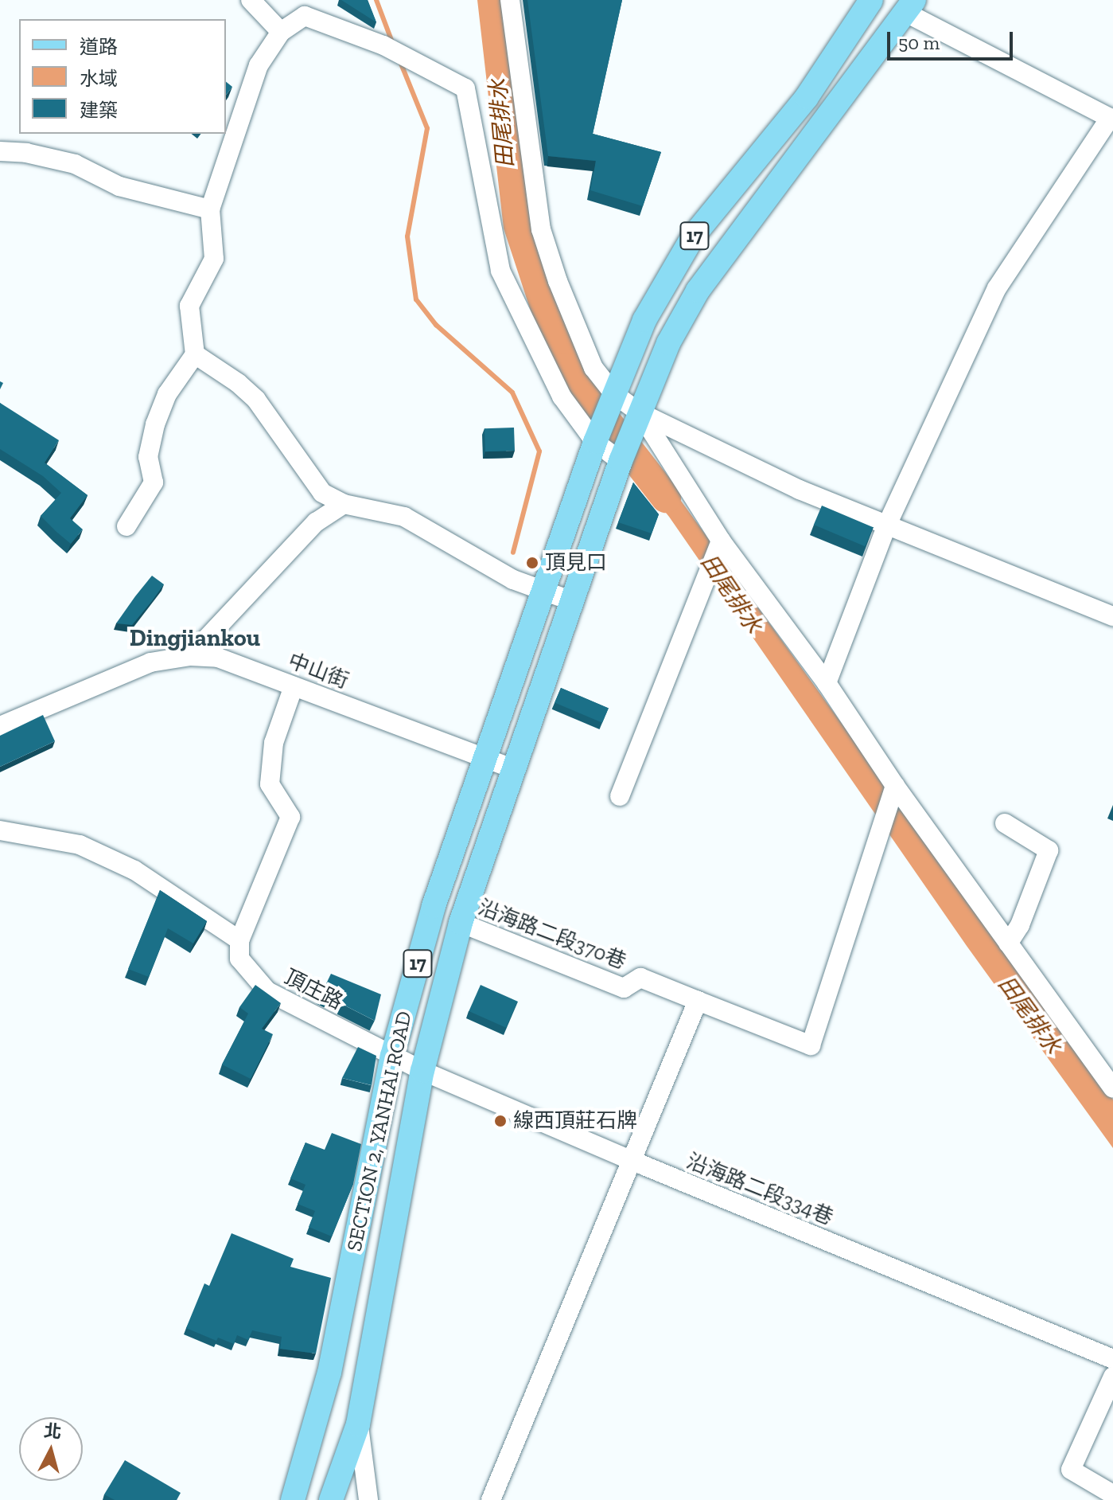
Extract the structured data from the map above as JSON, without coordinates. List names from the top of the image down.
{
  "streets": {
    "main road": ["17", "SECTION 2, YANHAI ROAD"],
    "street": [
      "中山街",
      "沿海路二段370巷",
      "頂庄路",
      "沿海路二段334巷"
    ]
  },
  "crossings": [
    ["17", "SECTION 2, YANHAI ROAD"],
    ["中山街", "SECTION 2, YANHAI ROAD"],
    ["沿海路二段370巷", "SECTION 2, YANHAI ROAD"],
    ["頂庄路", "SECTION 2, YANHAI ROAD"],
    ["頂庄路", "沿海路二段334巷"],
    ["SECTION 2, YANHAI ROAD", "沿海路二段334巷"]
  ],
  "districts": ["Dingjiankou"],
  "water": ["田尾排水"],
  "places": ["頂見口", "線西頂莊石牌"],
  "legend": ["道路", "水域", "建築"],
  "scale_bar": "50 m",
  "north": "top"
}
